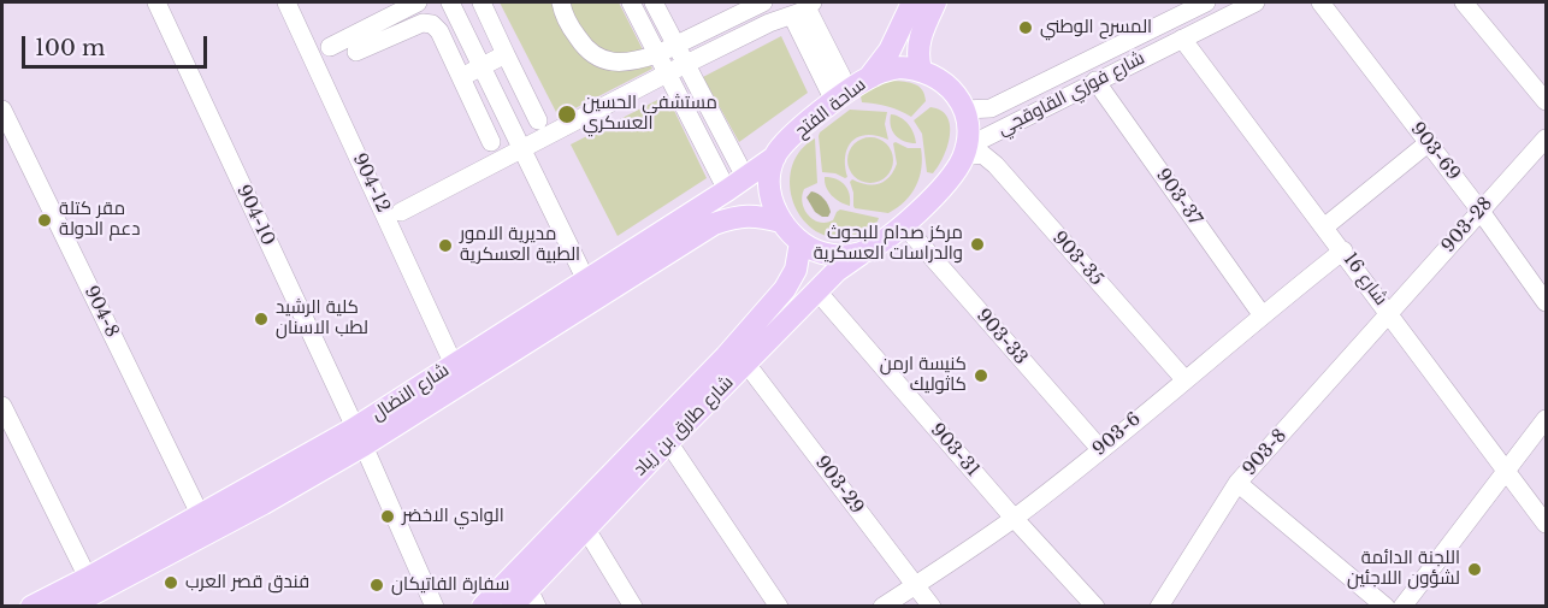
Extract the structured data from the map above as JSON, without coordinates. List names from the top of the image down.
{
  "streets": {
    "main road": ["ساحة الفتح", "شارع النضال", "شارع طارق بن زياد"],
    "street": [
      "شارع فوزي القاوقجي",
      "903-69",
      "904-12",
      "903-37",
      "904-10",
      "903-28",
      "903-35",
      "شارع 16",
      "904-8",
      "903-33",
      "903-6",
      "903-31",
      "903-8",
      "903-29"
    ]
  },
  "crossings": [
    ["شارع فوزي القاوقجي", "ساحة الفتح"],
    ["شارع فوزي القاوقجي", "903-37"],
    ["شارع فوزي القاوقجي", "903-35"],
    ["شارع فوزي القاوقجي", "شارع 16"],
    ["شارع فوزي القاوقجي", "903-33"],
    ["شارع فوزي القاوقجي", "شارع النضال"],
    ["شارع فوزي القاوقجي", "شارع طارق بن زياد"],
    ["ساحة الفتح", "903-35"],
    ["ساحة الفتح", "903-33"],
    ["ساحة الفتح", "شارع النضال"],
    ["ساحة الفتح", "شارع طارق بن زياد"],
    ["903-69", "903-28"],
    ["904-12", "شارع النضال"],
    ["903-37", "903-6"],
    ["904-10", "شارع النضال"],
    ["903-28", "شارع 16"],
    ["903-28", "903-8"],
    ["903-35", "903-33"],
    ["903-35", "شارع النضال"],
    ["903-35", "شارع طارق بن زياد"],
    ["903-35", "903-6"],
    ["شارع 16", "903-6"],
    ["شارع 16", "903-8"],
    ["904-8", "شارع النضال"],
    ["903-33", "شارع النضال"],
    ["903-33", "شارع طارق بن زياد"],
    ["903-33", "903-6"],
    ["شارع النضال", "شارع طارق بن زياد"],
    ["شارع طارق بن زياد", "903-31"],
    ["شارع طارق بن زياد", "903-29"],
    ["903-6", "903-31"],
    ["903-6", "903-29"]
  ],
  "places": [
    "المسرح الوطني",
    "مستشفى الحسين العسكري",
    "مقر كتلة دعم الدولة",
    "مركز صدام للبحوث والدراسات العسكرية",
    "مديرية الامور الطبية العسكرية",
    "كلية الرشيد لطب الاسنان",
    "كنيسة ارمن كاثوليك",
    "الوادي الاخضر",
    "اللجنة الدائمة لشؤون اللاجئين",
    "فندق قصر العرب",
    "سفارة الفاتيكان"
  ],
  "scale_bar": "100 m"
}
